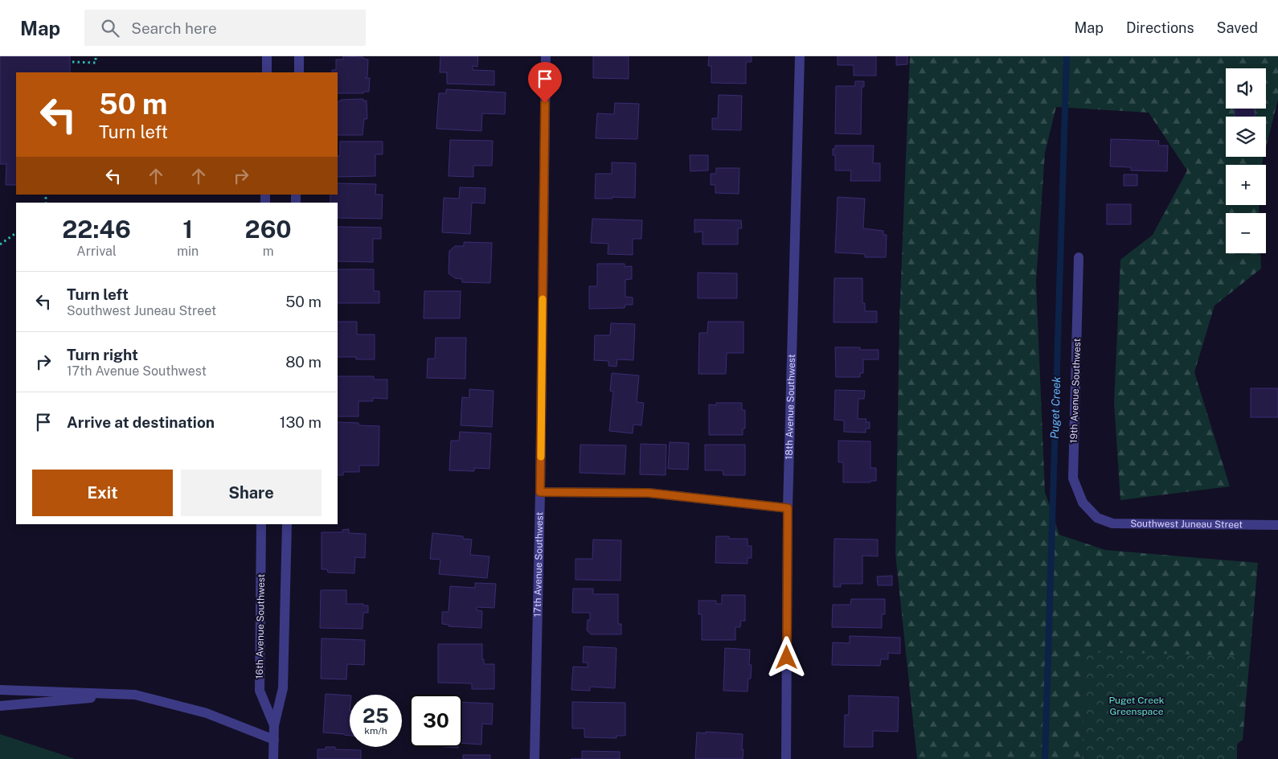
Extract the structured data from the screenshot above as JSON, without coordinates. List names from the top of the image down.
{
  "streets": {
    "street": [
      "19th Avenue Southwest",
      "18th Avenue Southwest",
      "Southwest Juneau Street",
      "17th Avenue Southwest",
      "16th Avenue Southwest"
    ]
  },
  "crossings": [
    ["19th Avenue Southwest", "Southwest Juneau Street"]
  ],
  "water": ["Puget Creek"],
  "parks": ["Puget Creek Greenspace"],
  "page": {
    "header": "Map",
    "search": "Search here",
    "nav": ["Map", "Directions", "Saved"],
    "map_buttons": ["+", "−"],
    "turn": ["50 m", "Turn left"],
    "eta": [
      "22:46",
      "Arrival",
      "1",
      "min",
      "260",
      "m"
    ],
    "list": [
      {
        "name": "Turn left",
        "note": "Southwest Juneau Street",
        "value": "50 m"
      },
      {
        "name": "Turn right",
        "note": "17th Avenue Southwest",
        "value": "80 m"
      },
      {
        "name": "Arrive at destination",
        "value": "130 m"
      }
    ],
    "buttons": ["Exit", "Share"],
    "speed": "25 km/h",
    "limit": "30"
  }
}
